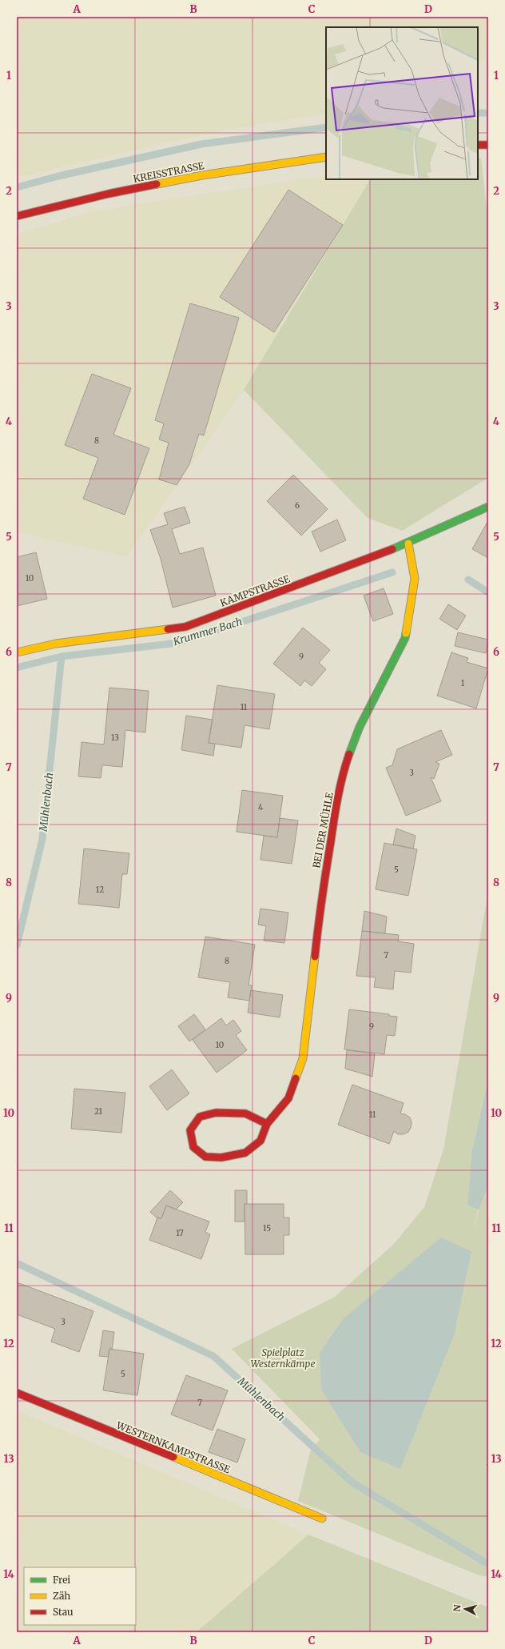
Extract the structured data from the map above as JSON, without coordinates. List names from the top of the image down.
{
  "streets": {
    "street": [
      "KREISSTRASSE",
      "KAMPSTRASSE",
      "BEI DER MÜHLE",
      "WESTERNKAMPSTRASSE"
    ]
  },
  "crossings": [
    ["KAMPSTRASSE", "BEI DER MÜHLE"]
  ],
  "water": ["Krummer Bach", "Mühlenbach"],
  "parks": ["Spielplatz Westernkämpe"],
  "house_numbers": [
    "8",
    "6",
    "10",
    "9",
    "1",
    "11",
    "13",
    "3",
    "4",
    "5",
    "12",
    "7",
    "8",
    "9",
    "10",
    "21",
    "11",
    "15",
    "17",
    "3",
    "5",
    "7"
  ],
  "legend": ["Frei", "Zäh", "Stau"],
  "north": "left",
  "grid": {
    "columns": [
      "A",
      "B",
      "C",
      "D"
    ],
    "rows": [
      "1",
      "2",
      "3",
      "4",
      "5",
      "6",
      "7",
      "8",
      "9",
      "10",
      "11",
      "12",
      "13",
      "14"
    ]
  }
}
